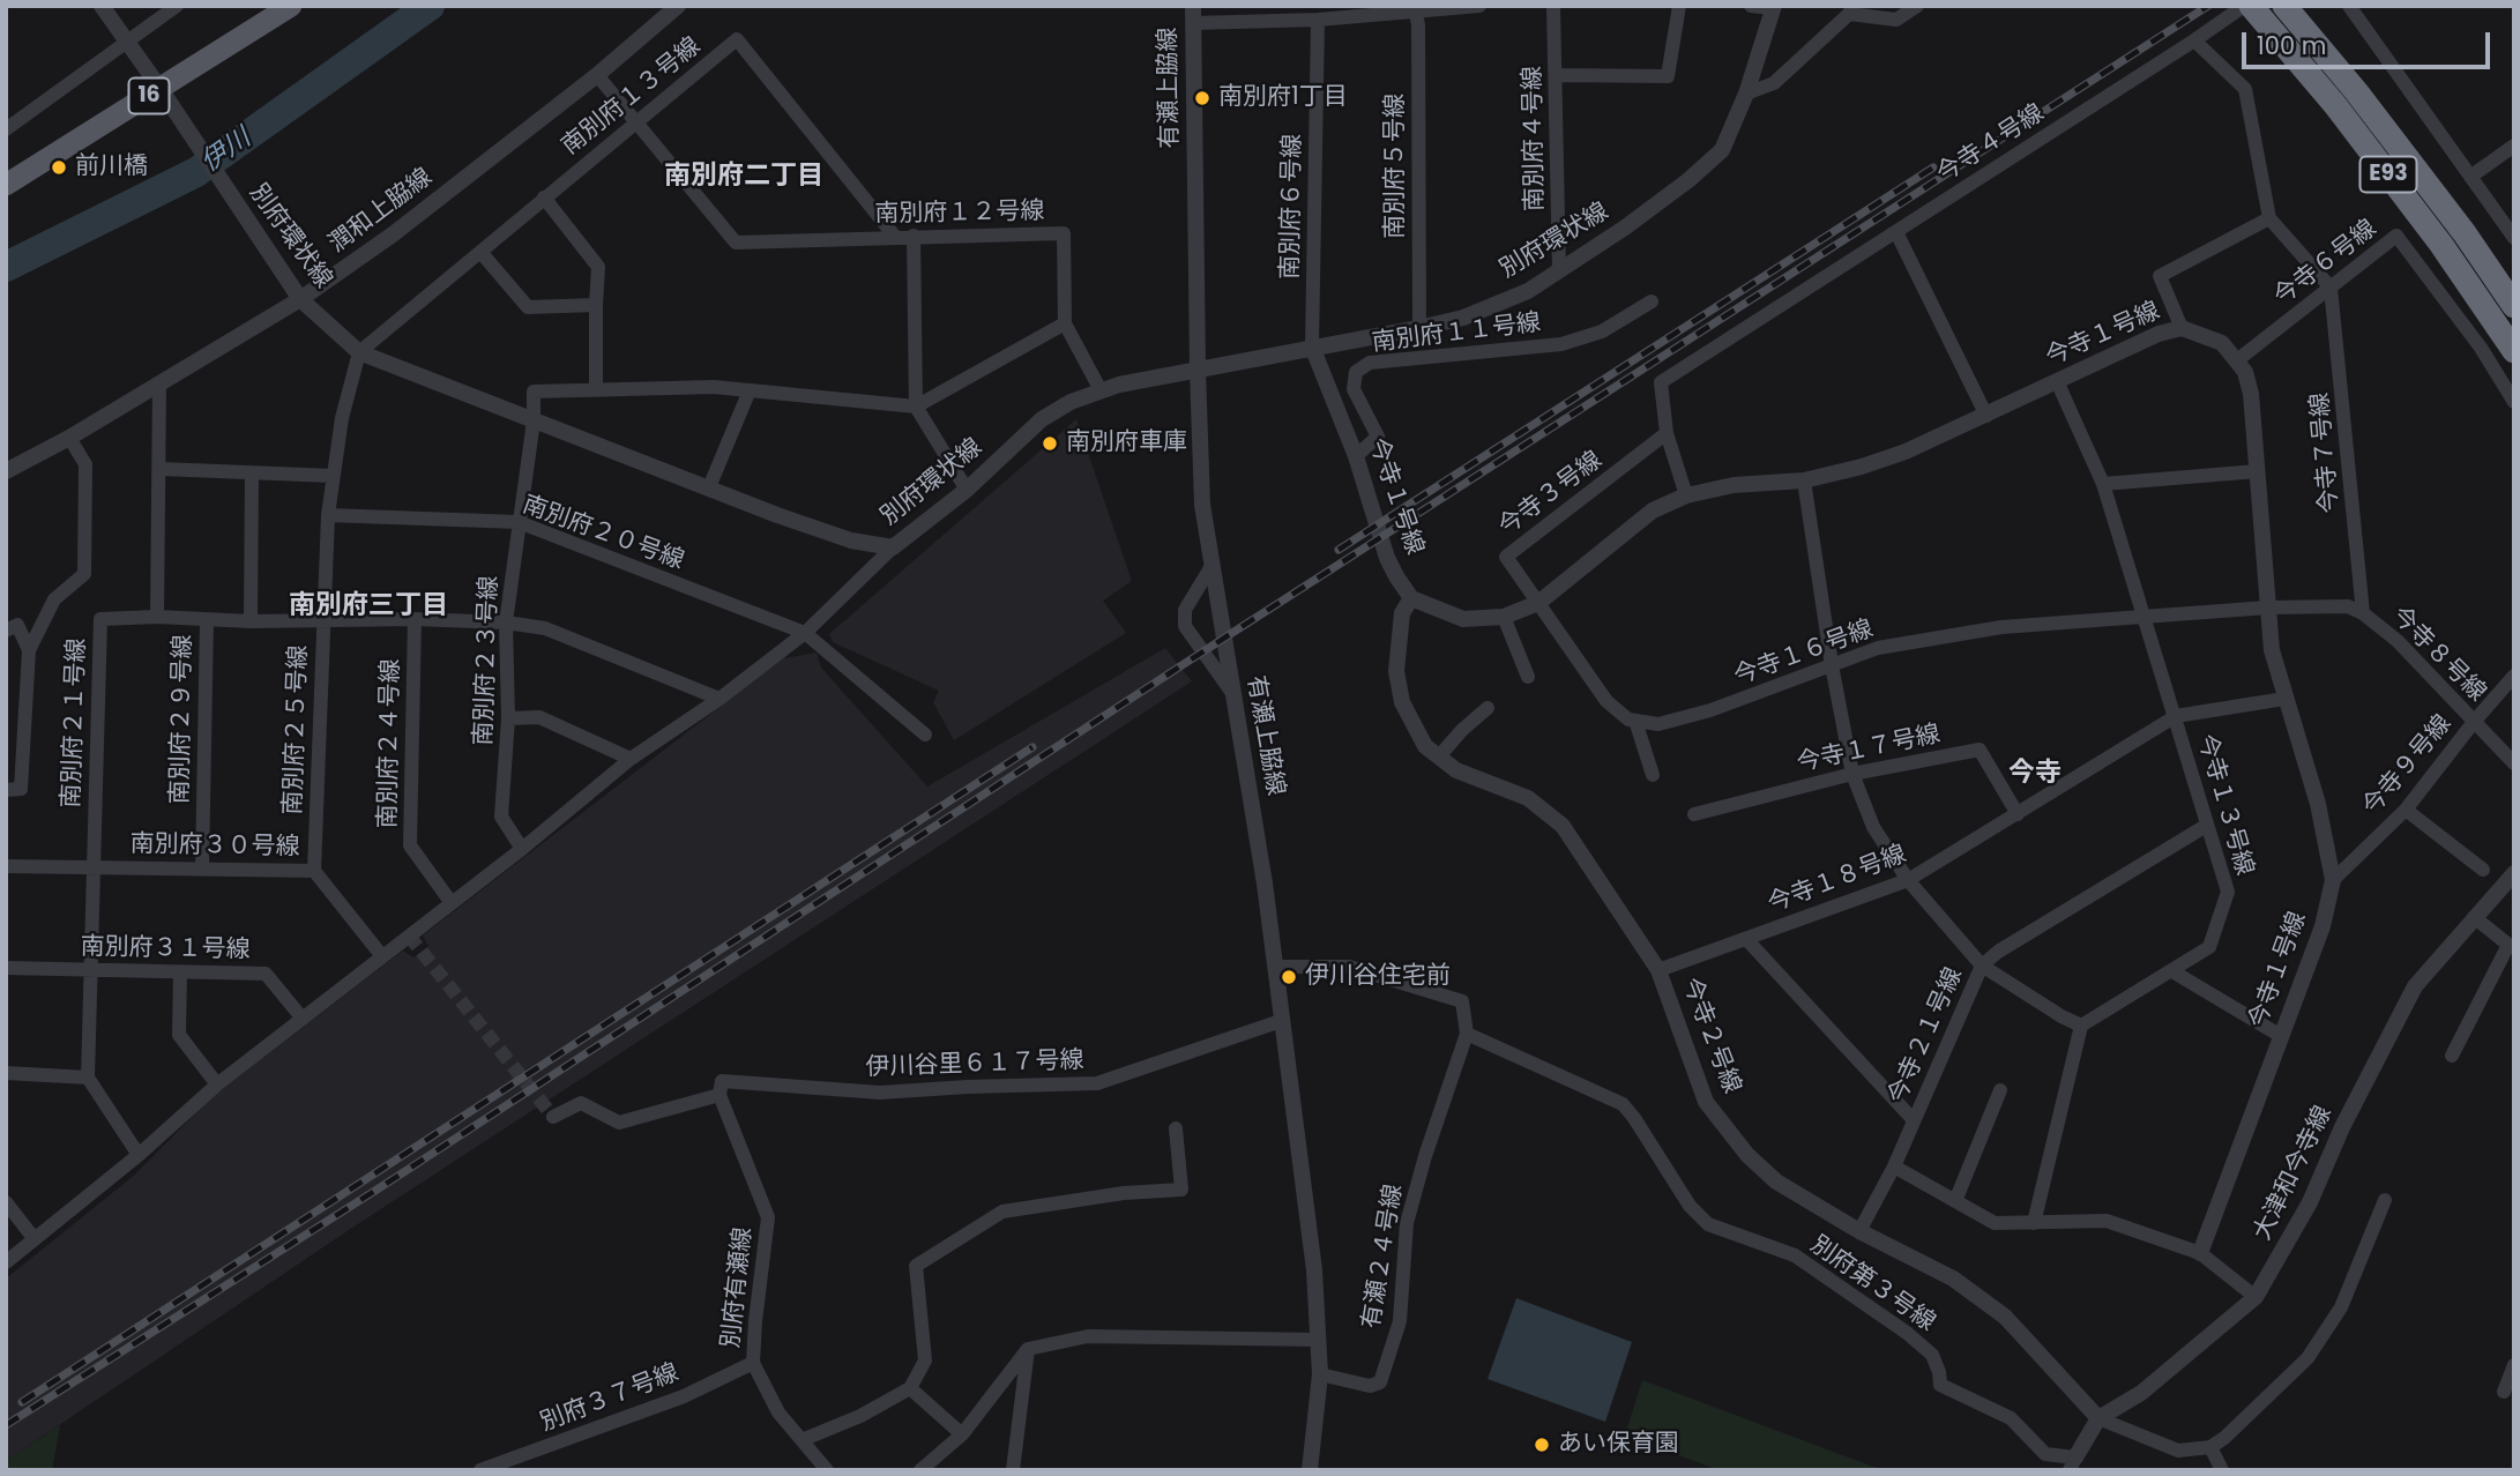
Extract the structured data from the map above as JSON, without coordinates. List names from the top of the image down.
{
  "streets": {
    "highway": ["E93"],
    "main road": ["16"],
    "street": [
      "有瀬上脇線",
      "南別府１３号線",
      "南別府４号線",
      "今寺４号線",
      "南別府５号線",
      "南別府６号線",
      "潤和上脇線",
      "南別府１２号線",
      "別府環状線",
      "今寺６号線",
      "南別府１１号線",
      "今寺１号線",
      "今寺７号線",
      "今寺３号線",
      "南別府２０号線",
      "今寺１６号線",
      "今寺８号線",
      "南別府２３号線",
      "南別府２９号線",
      "南別府２１号線",
      "南別府２５号線",
      "南別府２４号線",
      "今寺１７号線",
      "今寺９号線",
      "今寺１３号線",
      "南別府３０号線",
      "今寺１８号線",
      "南別府３１号線",
      "今寺２号線",
      "今寺２１号線",
      "伊川谷里６１７号線",
      "大津和今寺線",
      "有瀬２４号線",
      "別府第３号線",
      "別府有瀬線",
      "別府３７号線"
    ]
  },
  "crossings": [
    ["有瀬上脇線", "別府環状線"],
    ["有瀬上脇線", "伊川谷里６１７号線"],
    ["有瀬上脇線", "有瀬２４号線"],
    ["16", "別府環状線"],
    ["南別府１３号線", "南別府１２号線"],
    ["南別府１３号線", "別府環状線"],
    ["南別府１３号線", "南別府２５号線"],
    ["南別府４号線", "別府環状線"],
    ["今寺４号線", "今寺１号線"],
    ["今寺４号線", "今寺３号線"],
    ["南別府５号線", "別府環状線"],
    ["南別府６号線", "別府環状線"],
    ["南別府６号線", "今寺１号線"],
    ["潤和上脇線", "南別府１２号線"],
    ["潤和上脇線", "別府環状線"],
    ["別府環状線", "今寺１号線"],
    ["別府環状線", "南別府２３号線"],
    ["別府環状線", "南別府２５号線"],
    ["今寺６号線", "今寺１号線"],
    ["今寺６号線", "今寺７号線"],
    ["南別府１１号線", "今寺１号線"],
    ["今寺１号線", "今寺３号線"],
    ["今寺１号線", "今寺８号線"],
    ["今寺１号線", "今寺９号線"],
    ["今寺１号線", "今寺１３号線"],
    ["今寺１号線", "今寺１８号線"],
    ["今寺１号線", "今寺２号線"],
    ["今寺７号線", "今寺８号線"],
    ["南別府２０号線", "南別府２３号線"],
    ["南別府２０号線", "南別府２５号線"],
    ["今寺１６号線", "今寺８号線"],
    ["今寺１６号線", "今寺１３号線"],
    ["今寺８号線", "今寺９号線"],
    ["今寺８号線", "今寺１３号線"],
    ["南別府２３号線", "南別府２１号線"],
    ["南別府２９号線", "南別府２１号線"],
    ["南別府２９号線", "南別府３０号線"],
    ["南別府２１号線", "南別府２５号線"],
    ["南別府２１号線", "南別府２４号線"],
    ["南別府２１号線", "南別府３０号線"],
    ["南別府２１号線", "南別府３１号線"],
    ["南別府２５号線", "南別府３０号線"],
    ["今寺１７号線", "今寺１８号線"],
    ["今寺１３号線", "今寺１８号線"],
    ["今寺１３号線", "今寺２１号線"],
    ["今寺１８号線", "今寺２号線"],
    ["今寺２号線", "今寺２１号線"],
    ["今寺２号線", "大津和今寺線"],
    ["伊川谷里６１７号線", "別府有瀬線"],
    ["大津和今寺線", "別府第３号線"],
    ["有瀬２４号線", "別府第３号線"],
    ["別府有瀬線", "別府３７号線"]
  ],
  "districts": ["南別府二丁目", "南別府三丁目", "今寺"],
  "water": ["伊川"],
  "places": [
    "南別府1丁目",
    "前川橋",
    "南別府車庫",
    "伊川谷住宅前",
    "あい保育園"
  ],
  "scale_bar": "100 m"
}
